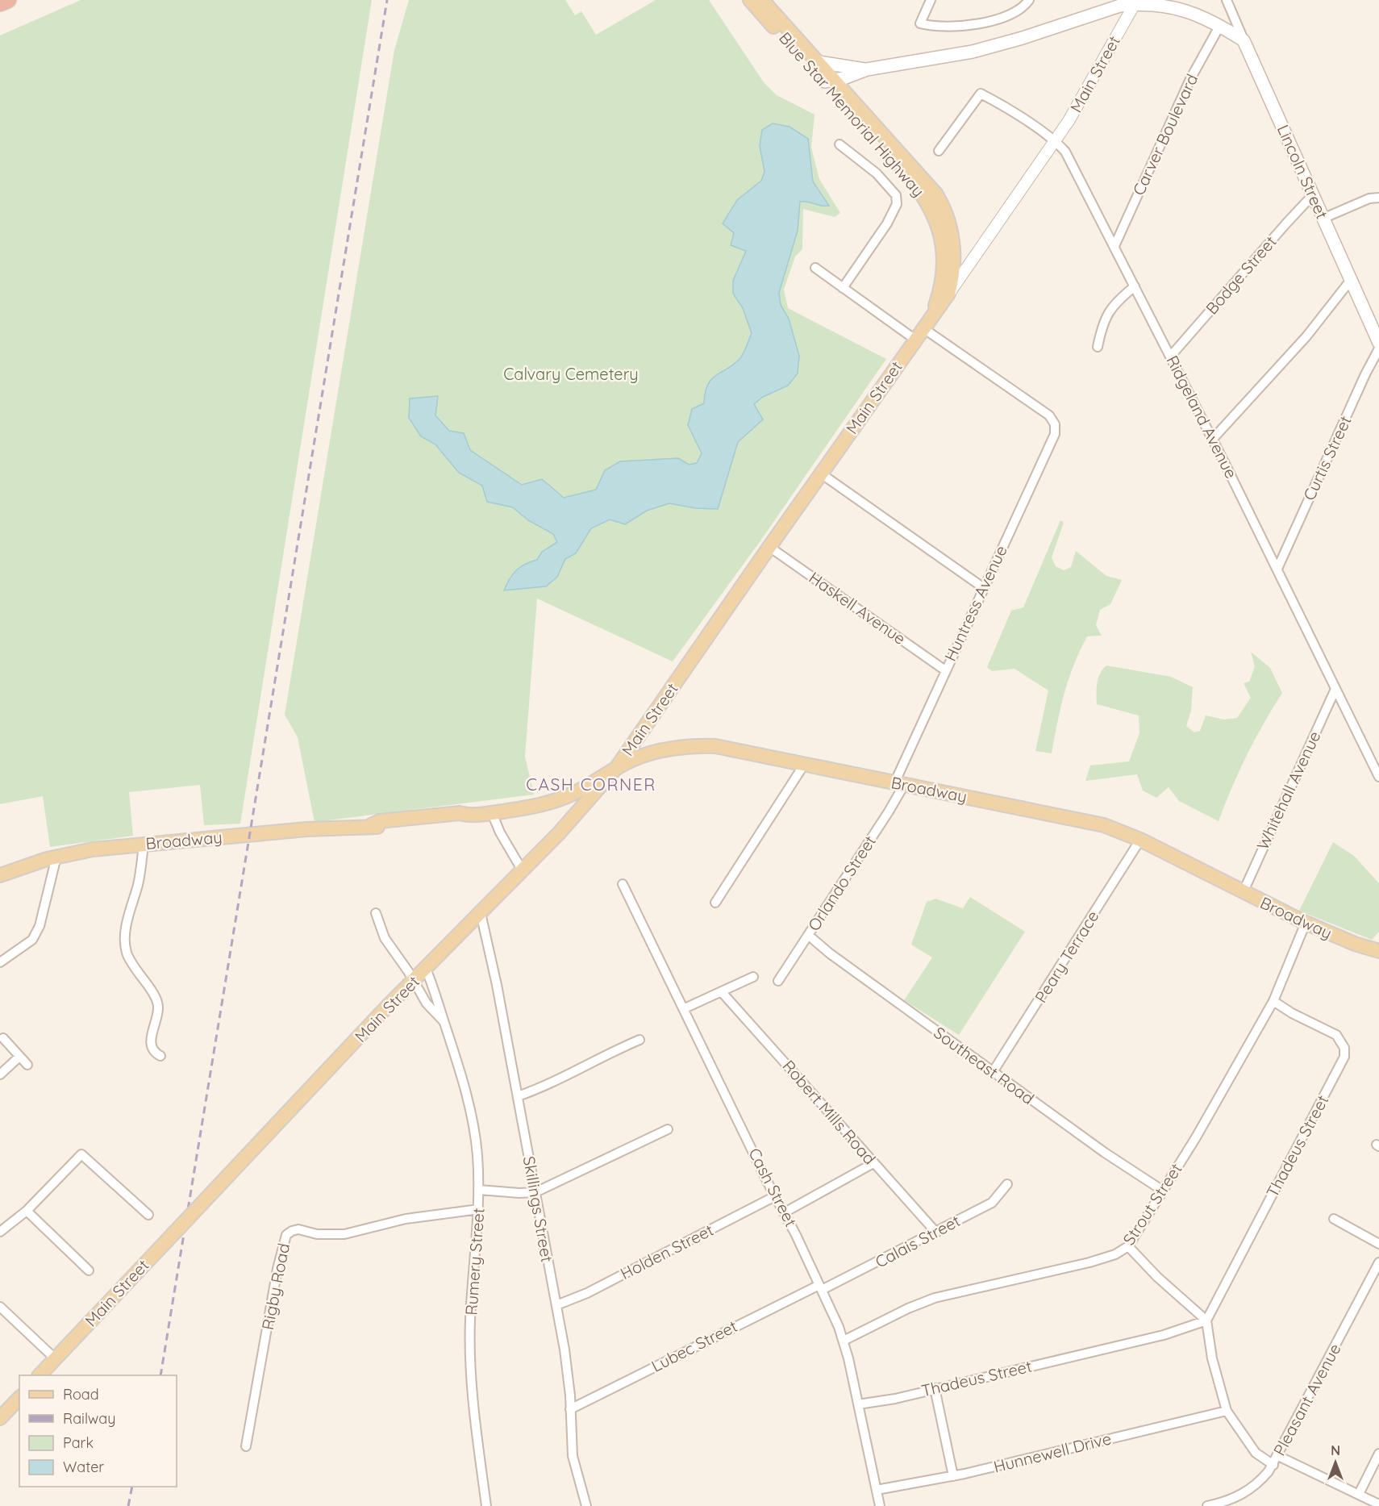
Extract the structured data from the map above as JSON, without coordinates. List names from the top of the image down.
{
  "streets": {
    "main road": [
      "Main Street",
      "Blue Star Memorial Highway",
      "Lincoln Street",
      "Broadway"
    ],
    "street": [
      "Carver Boulevard",
      "Bodge Street",
      "Ridgeland Avenue",
      "Curtis Street",
      "Huntress Avenue",
      "Haskell Avenue",
      "Whitehall Avenue",
      "Orlando Street",
      "Peary Terrace",
      "Southeast Road",
      "Robert Mills Road",
      "Thadeus Street",
      "Cash Street",
      "Strout Street",
      "Skillings Street",
      "Calais Street",
      "Holden Street",
      "Rumery Street",
      "Rigby Road",
      "Lubec Street",
      "Pleasant Avenue",
      "Hunnewell Drive"
    ]
  },
  "crossings": [
    ["Main Street", "Blue Star Memorial Highway"],
    ["Main Street", "Ridgeland Avenue"],
    ["Main Street", "Huntress Avenue"],
    ["Main Street", "Haskell Avenue"],
    ["Main Street", "Broadway"],
    ["Main Street", "Skillings Street"],
    ["Main Street", "Rumery Street"],
    ["Blue Star Memorial Highway", "Huntress Avenue"],
    ["Carver Boulevard", "Ridgeland Avenue"],
    ["Lincoln Street", "Bodge Street"],
    ["Bodge Street", "Ridgeland Avenue"],
    ["Ridgeland Avenue", "Curtis Street"],
    ["Ridgeland Avenue", "Whitehall Avenue"],
    ["Huntress Avenue", "Haskell Avenue"],
    ["Huntress Avenue", "Broadway"],
    ["Huntress Avenue", "Orlando Street"],
    ["Broadway", "Whitehall Avenue"],
    ["Broadway", "Orlando Street"],
    ["Broadway", "Peary Terrace"],
    ["Broadway", "Strout Street"],
    ["Orlando Street", "Southeast Road"],
    ["Peary Terrace", "Southeast Road"],
    ["Southeast Road", "Strout Street"],
    ["Robert Mills Road", "Calais Street"],
    ["Thadeus Street", "Cash Street"],
    ["Thadeus Street", "Strout Street"],
    ["Cash Street", "Strout Street"],
    ["Cash Street", "Calais Street"],
    ["Cash Street", "Holden Street"],
    ["Cash Street", "Lubec Street"],
    ["Cash Street", "Hunnewell Drive"],
    ["Skillings Street", "Holden Street"],
    ["Skillings Street", "Lubec Street"],
    ["Calais Street", "Lubec Street"],
    ["Rumery Street", "Rigby Road"]
  ],
  "districts": ["CASH CORNER"],
  "parks": ["Calvary Cemetery"],
  "legend": [
    "Road",
    "Railway",
    "Park",
    "Water"
  ],
  "north": "top"
}
